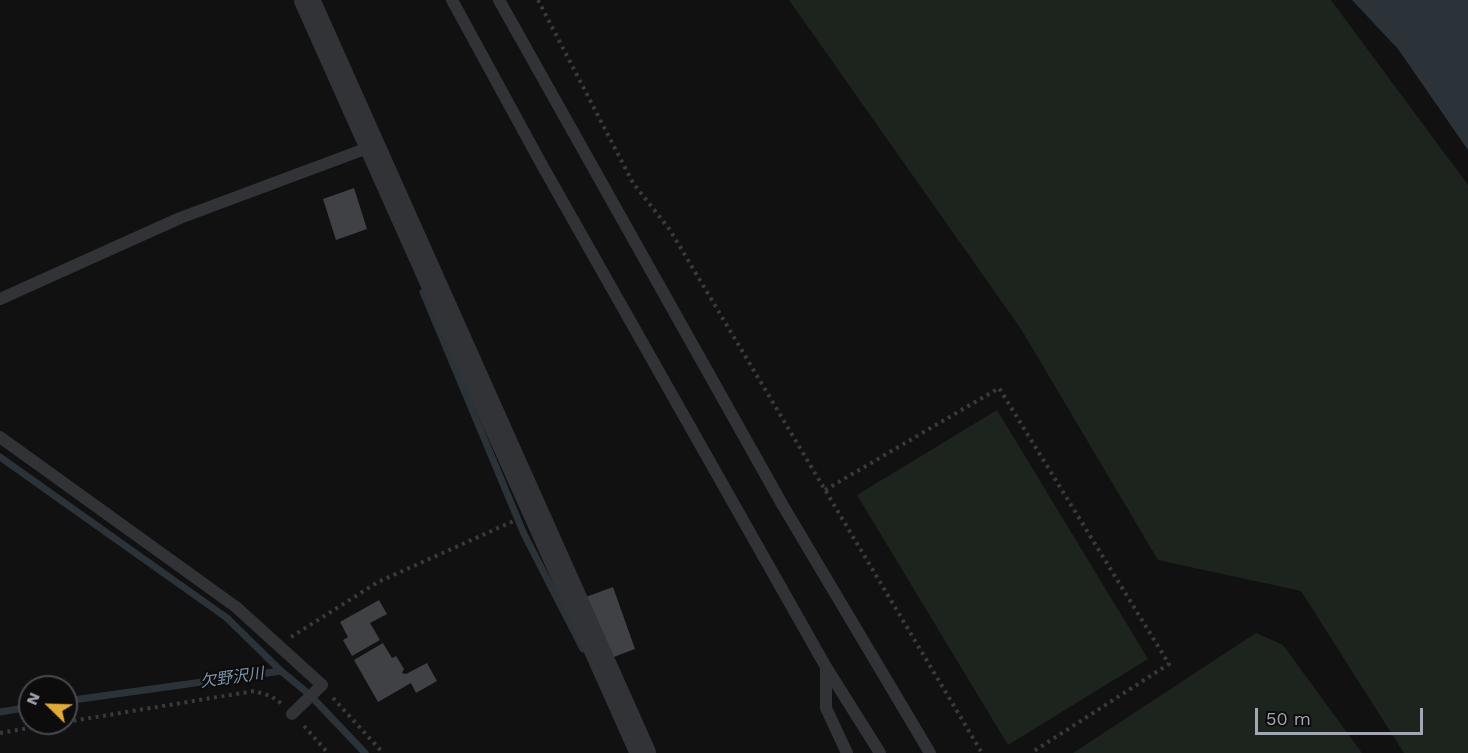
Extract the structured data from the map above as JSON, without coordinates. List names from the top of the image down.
{
  "water": ["欠野沢川"],
  "scale_bar": "50 m",
  "north": "top left"
}
